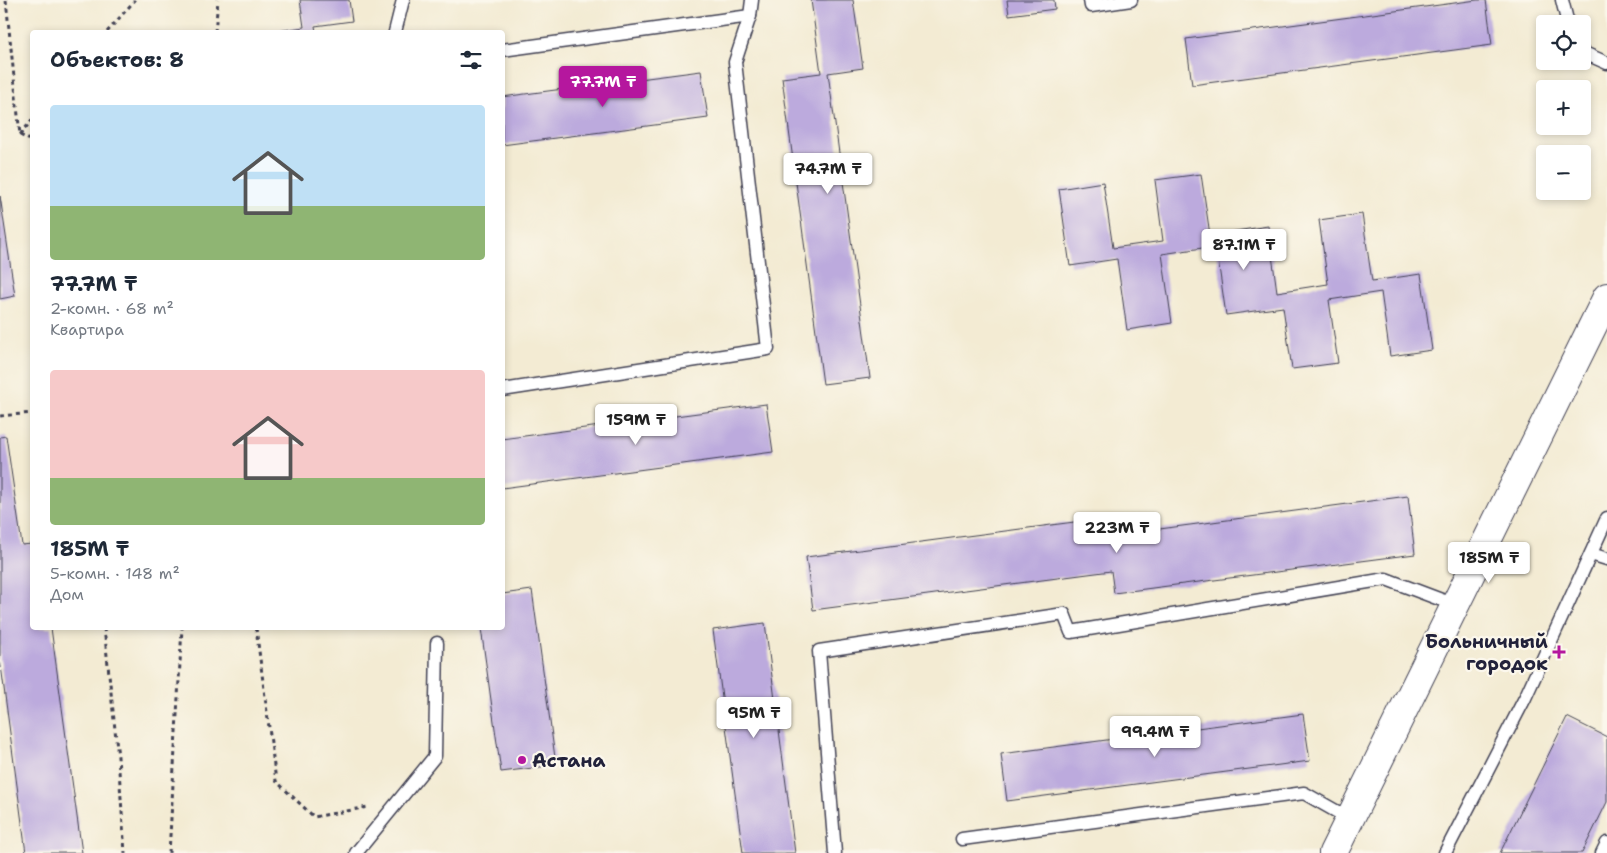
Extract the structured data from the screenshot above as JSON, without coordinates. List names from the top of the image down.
{
  "places": {
    "health": ["Больничный городок"],
    "other": ["Астана"]
  },
  "page": {
    "map_buttons": ["+", "−"],
    "heading": "Объектов: 8",
    "price": [
      "77.7M ₸",
      "74.7M ₸",
      "87.1M ₸",
      "159M ₸",
      "223M ₸",
      "185M ₸",
      "95M ₸",
      "99.4M ₸"
    ],
    "list": [
      {
        "name": "77.7M ₸",
        "note": "2-комн. · 68 m² · Квартира"
      },
      {
        "name": "185M ₸",
        "note": "5-комн. · 148 m² · Дом"
      }
    ]
  }
}
